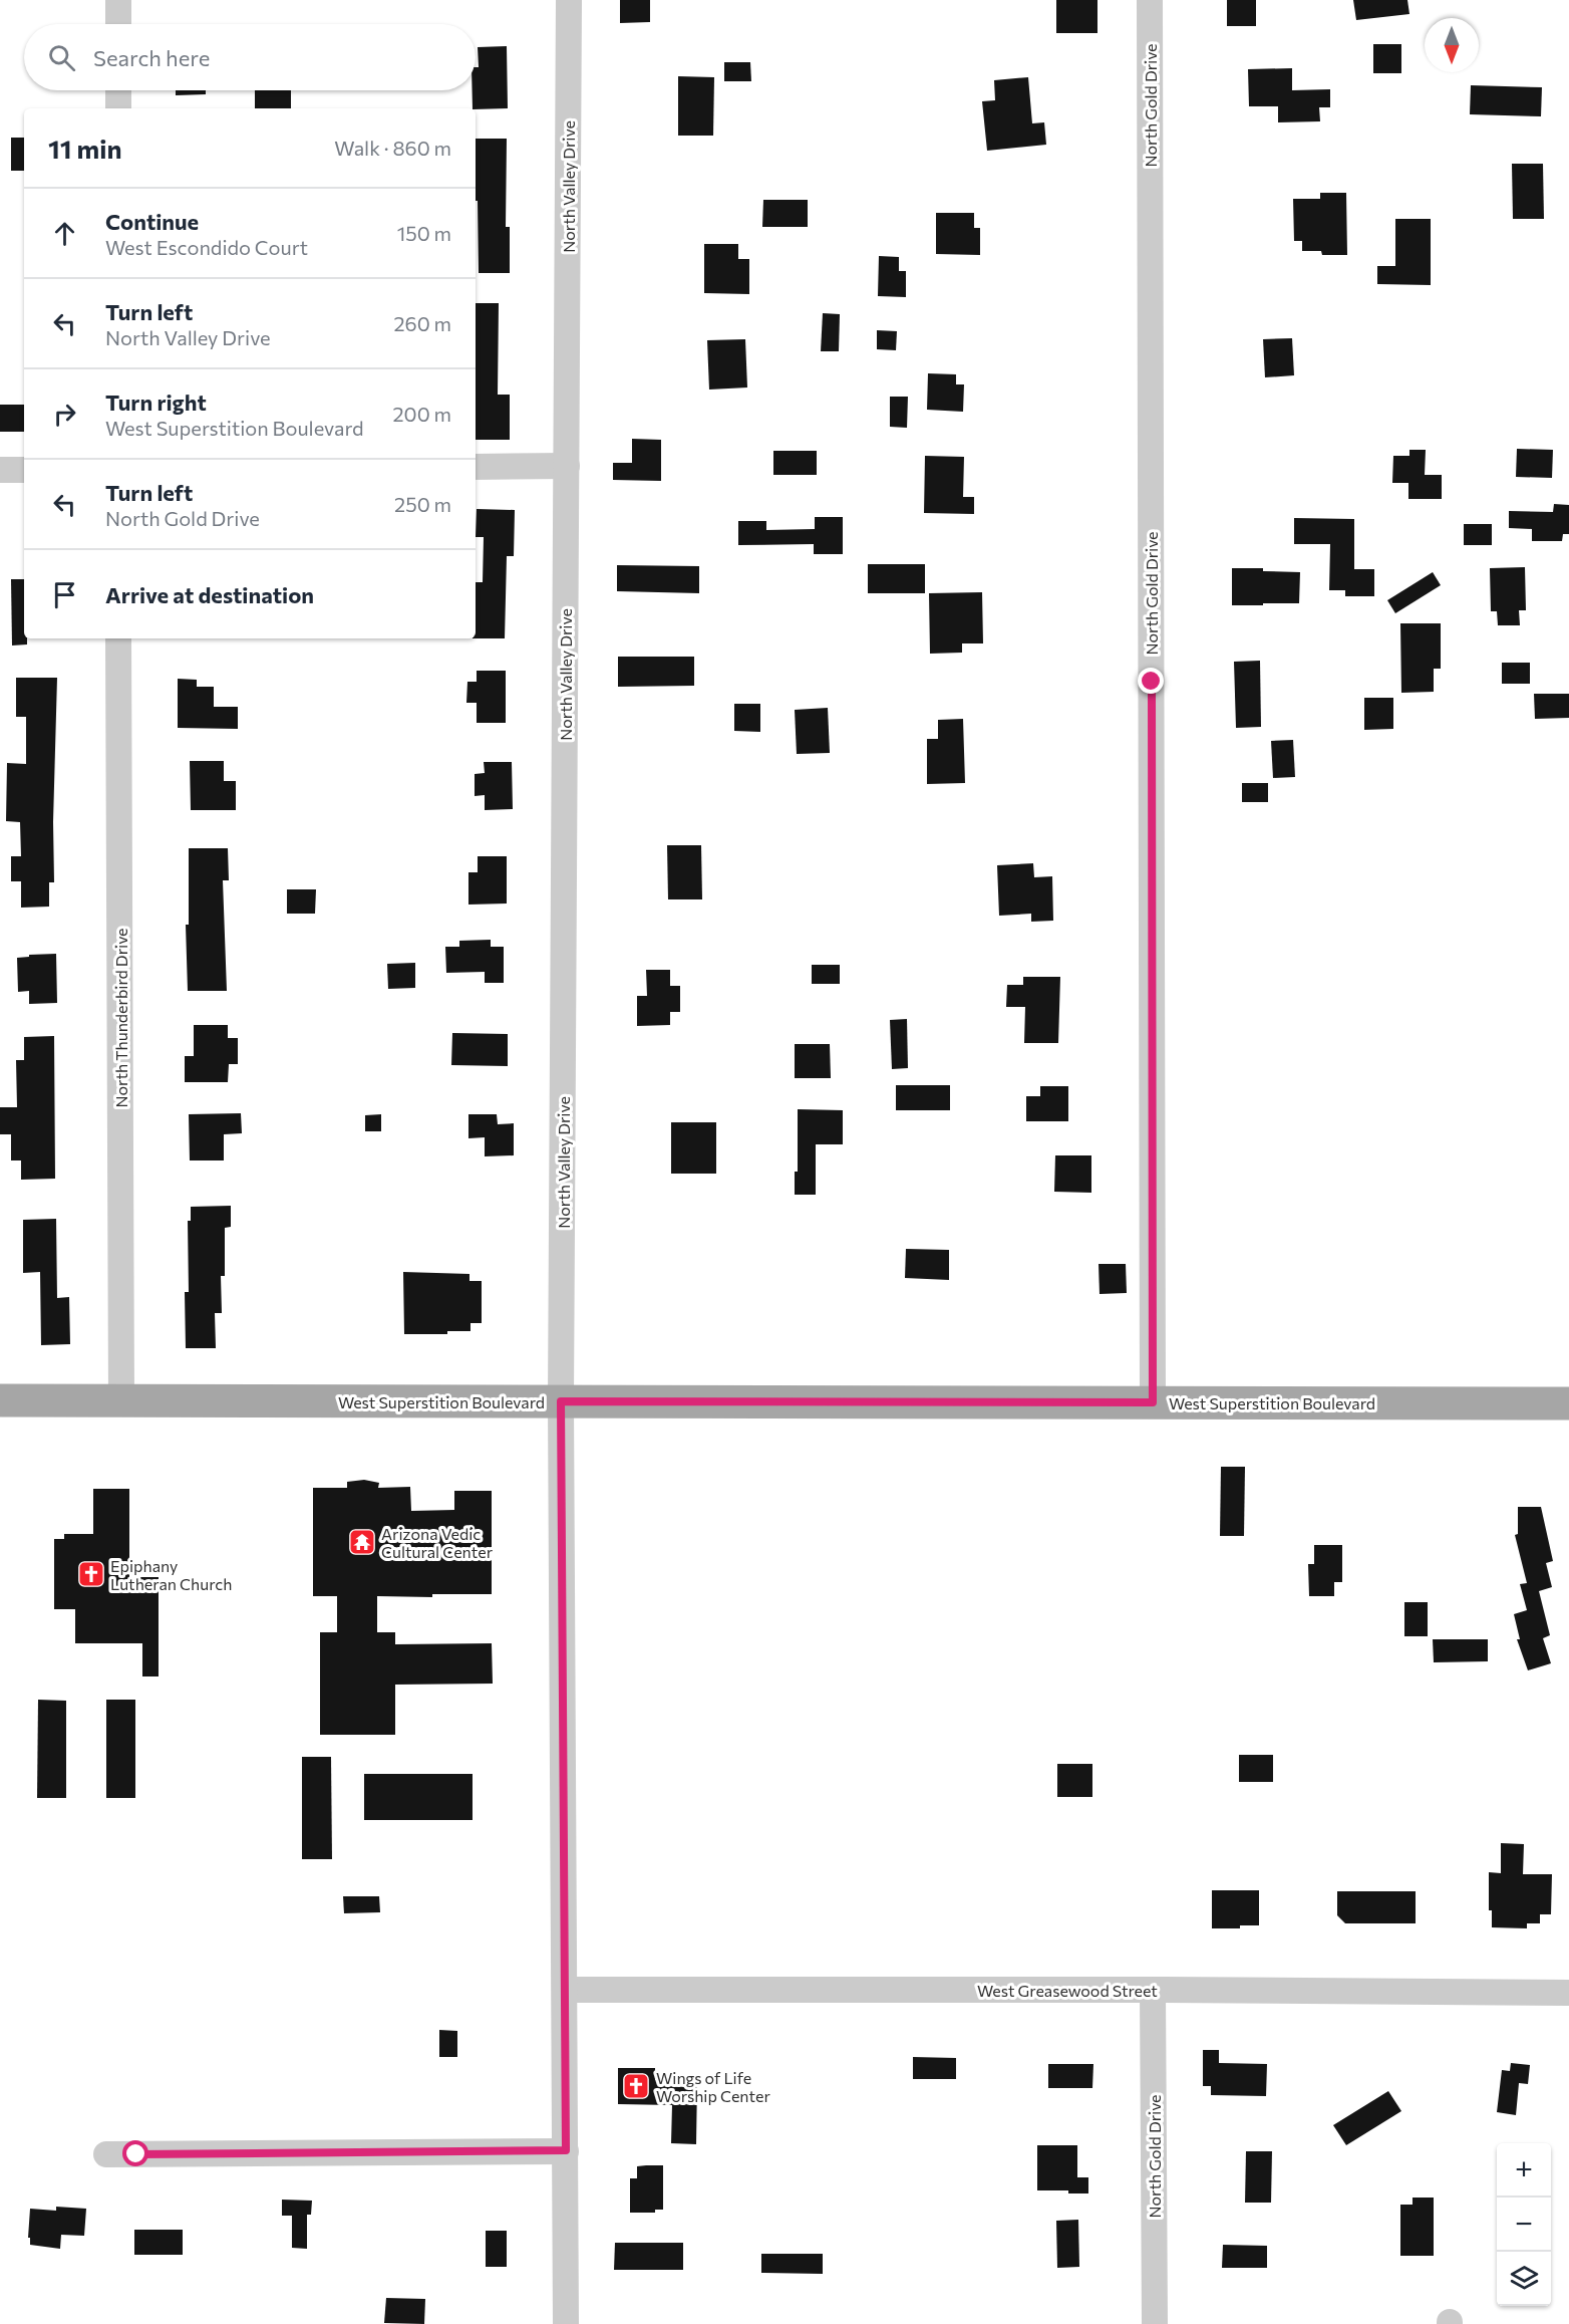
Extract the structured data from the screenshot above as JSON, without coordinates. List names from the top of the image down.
{
  "streets": {
    "main road": ["West Superstition Boulevard"],
    "street": [
      "North Gold Drive",
      "North Valley Drive",
      "North Thunderbird Drive",
      "West Greasewood Street"
    ]
  },
  "crossings": [
    ["North Gold Drive", "West Superstition Boulevard"],
    ["North Gold Drive", "West Greasewood Street"],
    ["North Valley Drive", "West Superstition Boulevard"],
    ["North Valley Drive", "West Greasewood Street"],
    ["North Thunderbird Drive", "West Superstition Boulevard"]
  ],
  "places": {
    "temple": ["Arizona Vedic Cultural Center"],
    "church": ["Epiphany Lutheran Church", "Wings of Life Worship Center"]
  },
  "north": "bottom",
  "page": {
    "search": "Search here",
    "heading": ["11 min", "Walk · 860 m"],
    "list": [
      ["Continue", "West Escondido Court", "150 m"],
      ["Turn left", "North Valley Drive", "260 m"],
      ["Turn right", "West Superstition Boulevard", "200 m"],
      ["Turn left", "North Gold Drive", "250 m"],
      "Arrive at destination"
    ],
    "map_buttons": ["+", "−"]
  }
}
